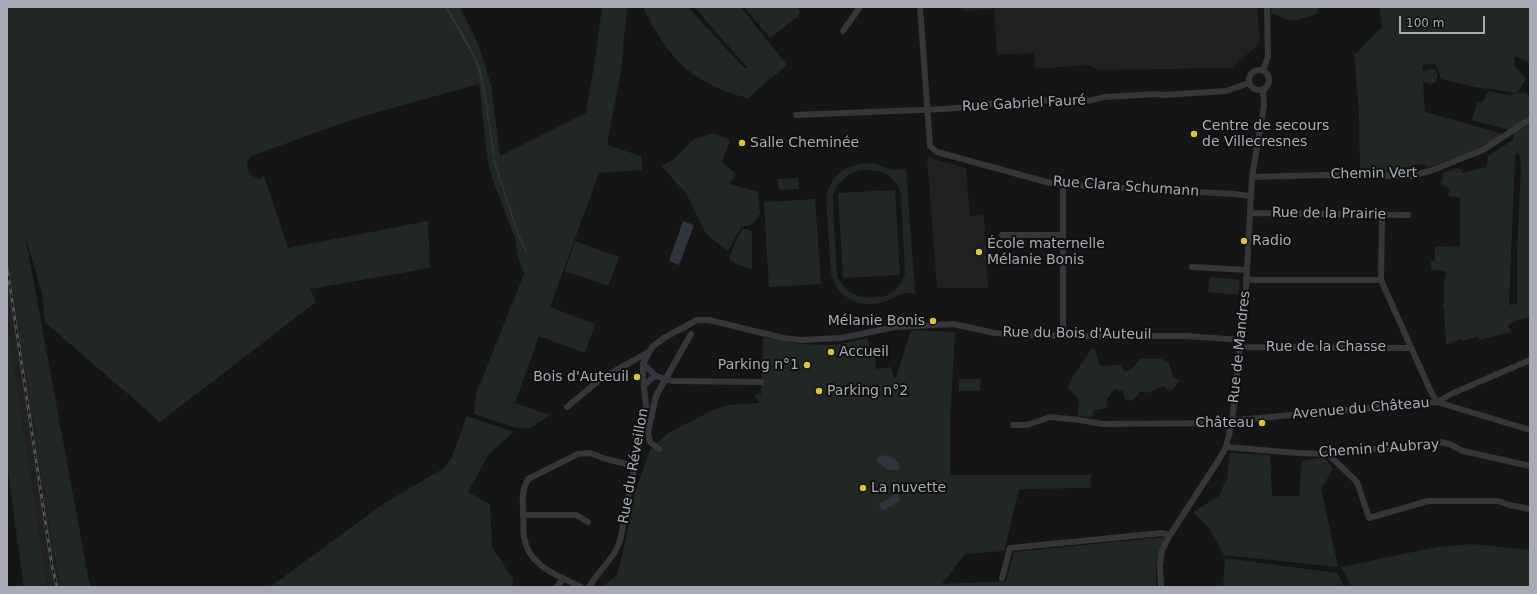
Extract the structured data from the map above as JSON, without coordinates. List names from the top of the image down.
{
  "streets": {
    "street": [
      "Rue Gabriel Fauré",
      "Chemin Vert",
      "Rue Clara Schumann",
      "Rue de la Prairie",
      "Rue du Bois d'Auteuil",
      "Rue de Mandres",
      "Rue de la Chasse",
      "Avenue du Château",
      "Chemin d'Aubray",
      "Rue du Réveillon"
    ]
  },
  "crossings": [
    ["Rue Gabriel Fauré", "Rue Clara Schumann"],
    ["Rue Gabriel Fauré", "Rue de Mandres"],
    ["Chemin Vert", "Rue de Mandres"],
    ["Rue Clara Schumann", "Rue de Mandres"],
    ["Rue de la Prairie", "Rue de Mandres"],
    ["Rue du Bois d'Auteuil", "Rue de Mandres"],
    ["Rue du Bois d'Auteuil", "Rue du Réveillon"],
    ["Rue de Mandres", "Rue de la Chasse"],
    ["Rue de Mandres", "Avenue du Château"],
    ["Rue de Mandres", "Chemin d'Aubray"]
  ],
  "places": [
    "Centre de secours de Villecresnes",
    "Salle Cheminée",
    "Radio",
    "École maternelle Mélanie Bonis",
    "Mélanie Bonis",
    "Accueil",
    "Parking n°1",
    "Bois d'Auteuil",
    "Parking n°2",
    "Château",
    "La nuvette"
  ],
  "scale_bar": "100 m"
}
